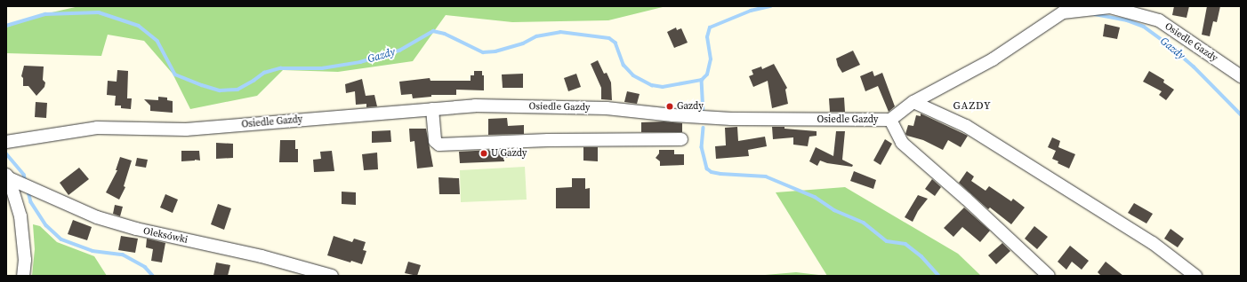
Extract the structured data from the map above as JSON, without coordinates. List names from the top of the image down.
{
  "streets": {
    "street": ["Osiedle Gazdy", "Oleksówki"]
  },
  "districts": ["GAZDY"],
  "water": ["Gazdy"],
  "places": ["Gazdy", "U Gazdy"]
}
